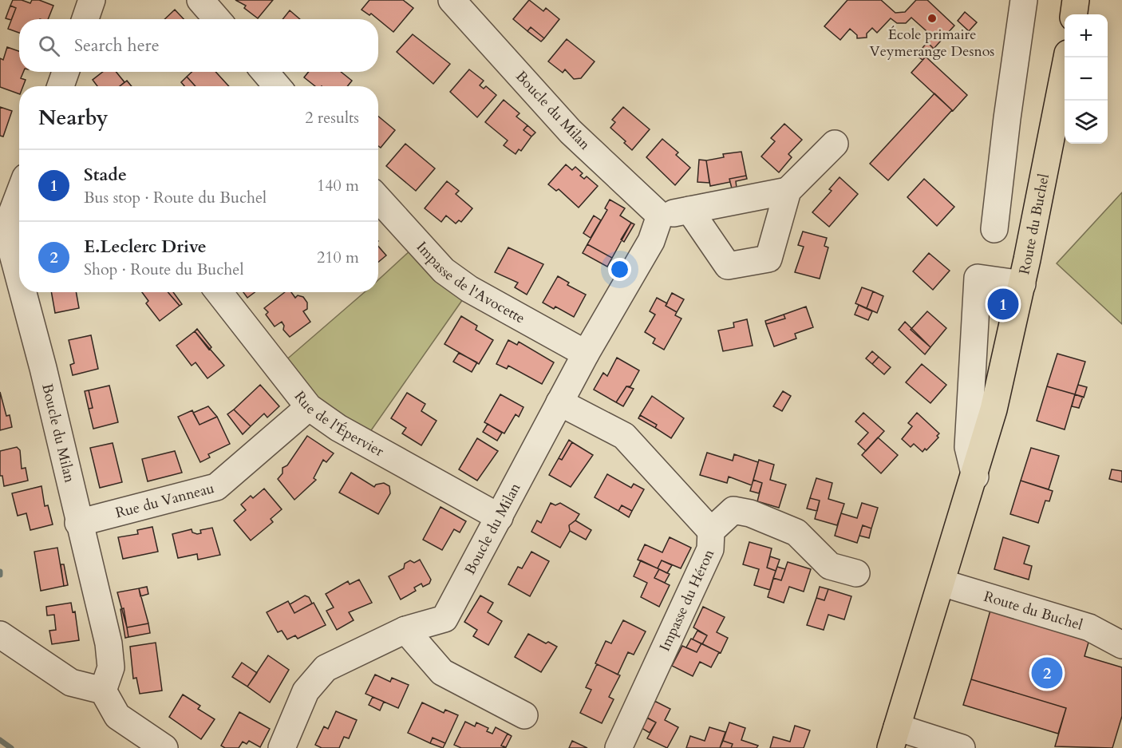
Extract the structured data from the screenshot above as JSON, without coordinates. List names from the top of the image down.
{
  "streets": {
    "main road": ["Route du Buchel"],
    "street": [
      "Boucle du Milan",
      "Impasse de l'Avocette",
      "Rue de l'Épervier",
      "Rue du Vanneau",
      "Impasse du Héron"
    ]
  },
  "crossings": [
    ["Boucle du Milan", "Impasse de l'Avocette"],
    ["Boucle du Milan", "Rue de l'Épervier"],
    ["Boucle du Milan", "Rue du Vanneau"],
    ["Rue de l'Épervier", "Rue du Vanneau"]
  ],
  "places": ["École primaire Veymerange Desnos"],
  "page": {
    "map_buttons": ["+", "−"],
    "search": "Search here",
    "heading": ["Nearby", "2 results"],
    "list": [
      {
        "mark": "1",
        "name": "Stade",
        "note": "Bus stop · Route du Buchel",
        "value": "140 m"
      },
      {
        "mark": "2",
        "name": "E.Leclerc Drive",
        "note": "Shop · Route du Buchel",
        "value": "210 m"
      }
    ],
    "pins": ["1", "2"]
  }
}
